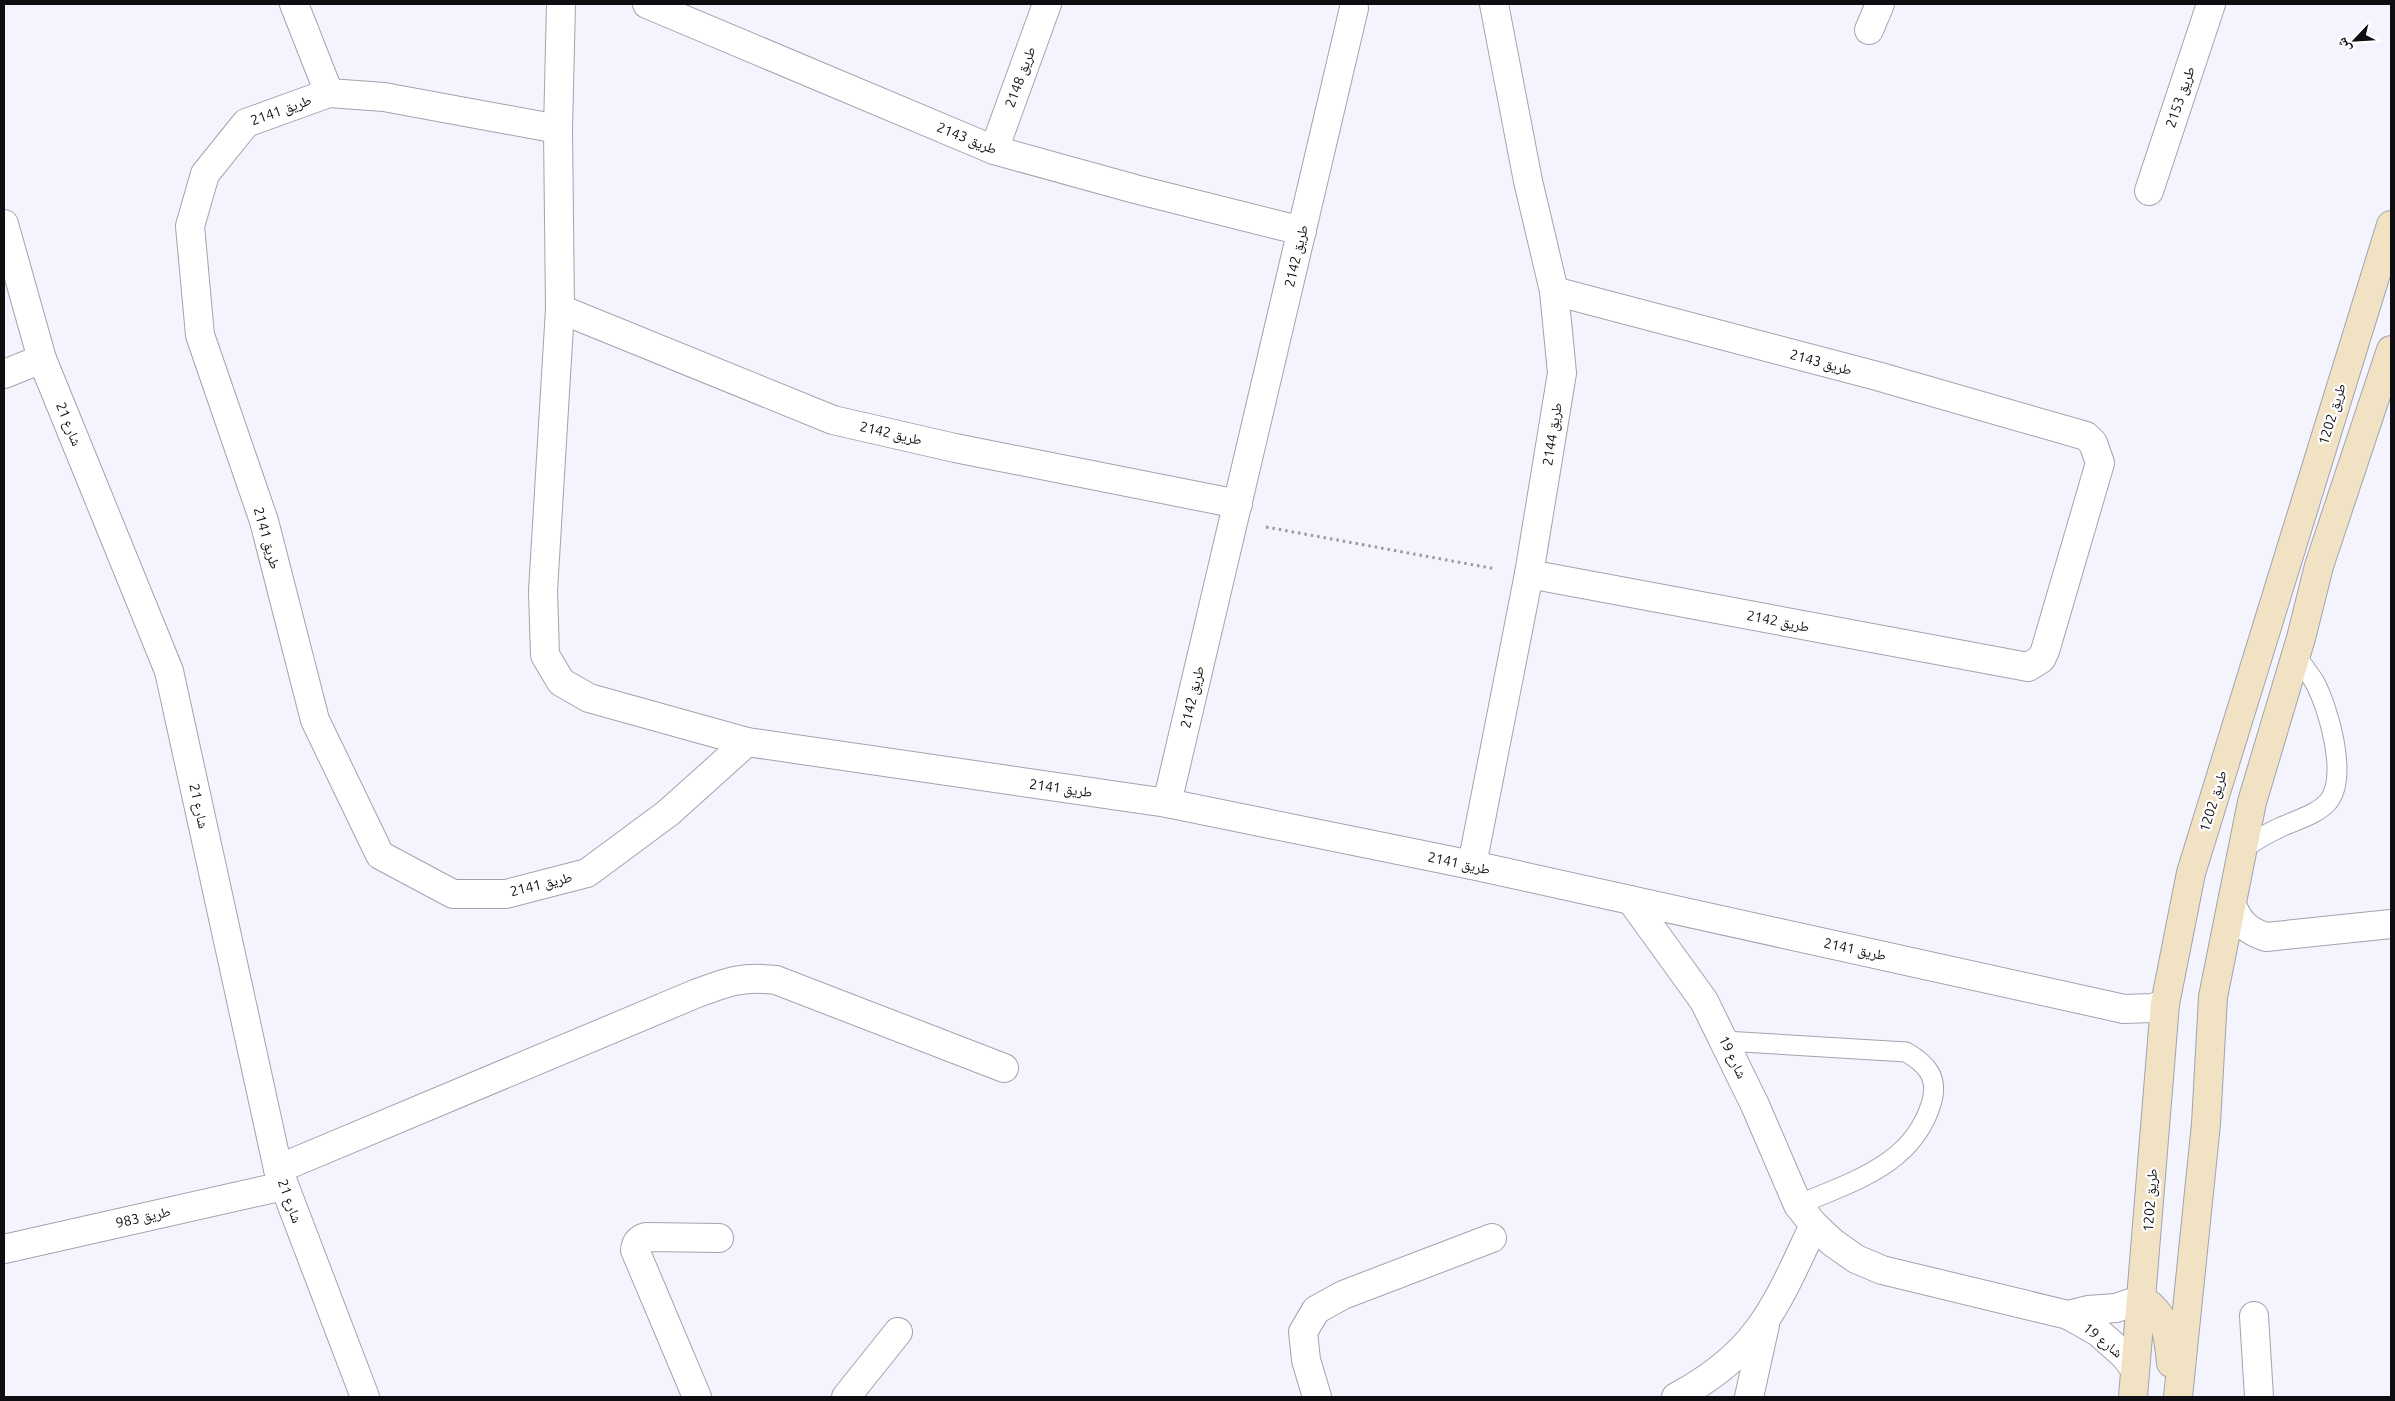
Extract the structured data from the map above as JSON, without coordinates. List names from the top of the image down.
{
  "streets": {
    "street": [
      "طريق 2148",
      "طريق 2153",
      "طريق 2141",
      "طريق 2143",
      "طريق 2142",
      "طريق 1202",
      "شارع 21",
      "طريق 2144",
      "شارع 19",
      "طريق 983"
    ]
  },
  "crossings": [
    ["طريق 2148", "طريق 2143"],
    ["طريق 2141", "طريق 2142"],
    ["طريق 2141", "طريق 1202"],
    ["طريق 2141", "طريق 2144"],
    ["طريق 2141", "شارع 19"],
    ["طريق 2143", "طريق 2142"],
    ["طريق 2143", "طريق 2144"],
    ["طريق 2142", "طريق 2144"],
    ["طريق 1202", "شارع 19"],
    ["شارع 21", "طريق 983"]
  ],
  "north": "bottom left"
}
